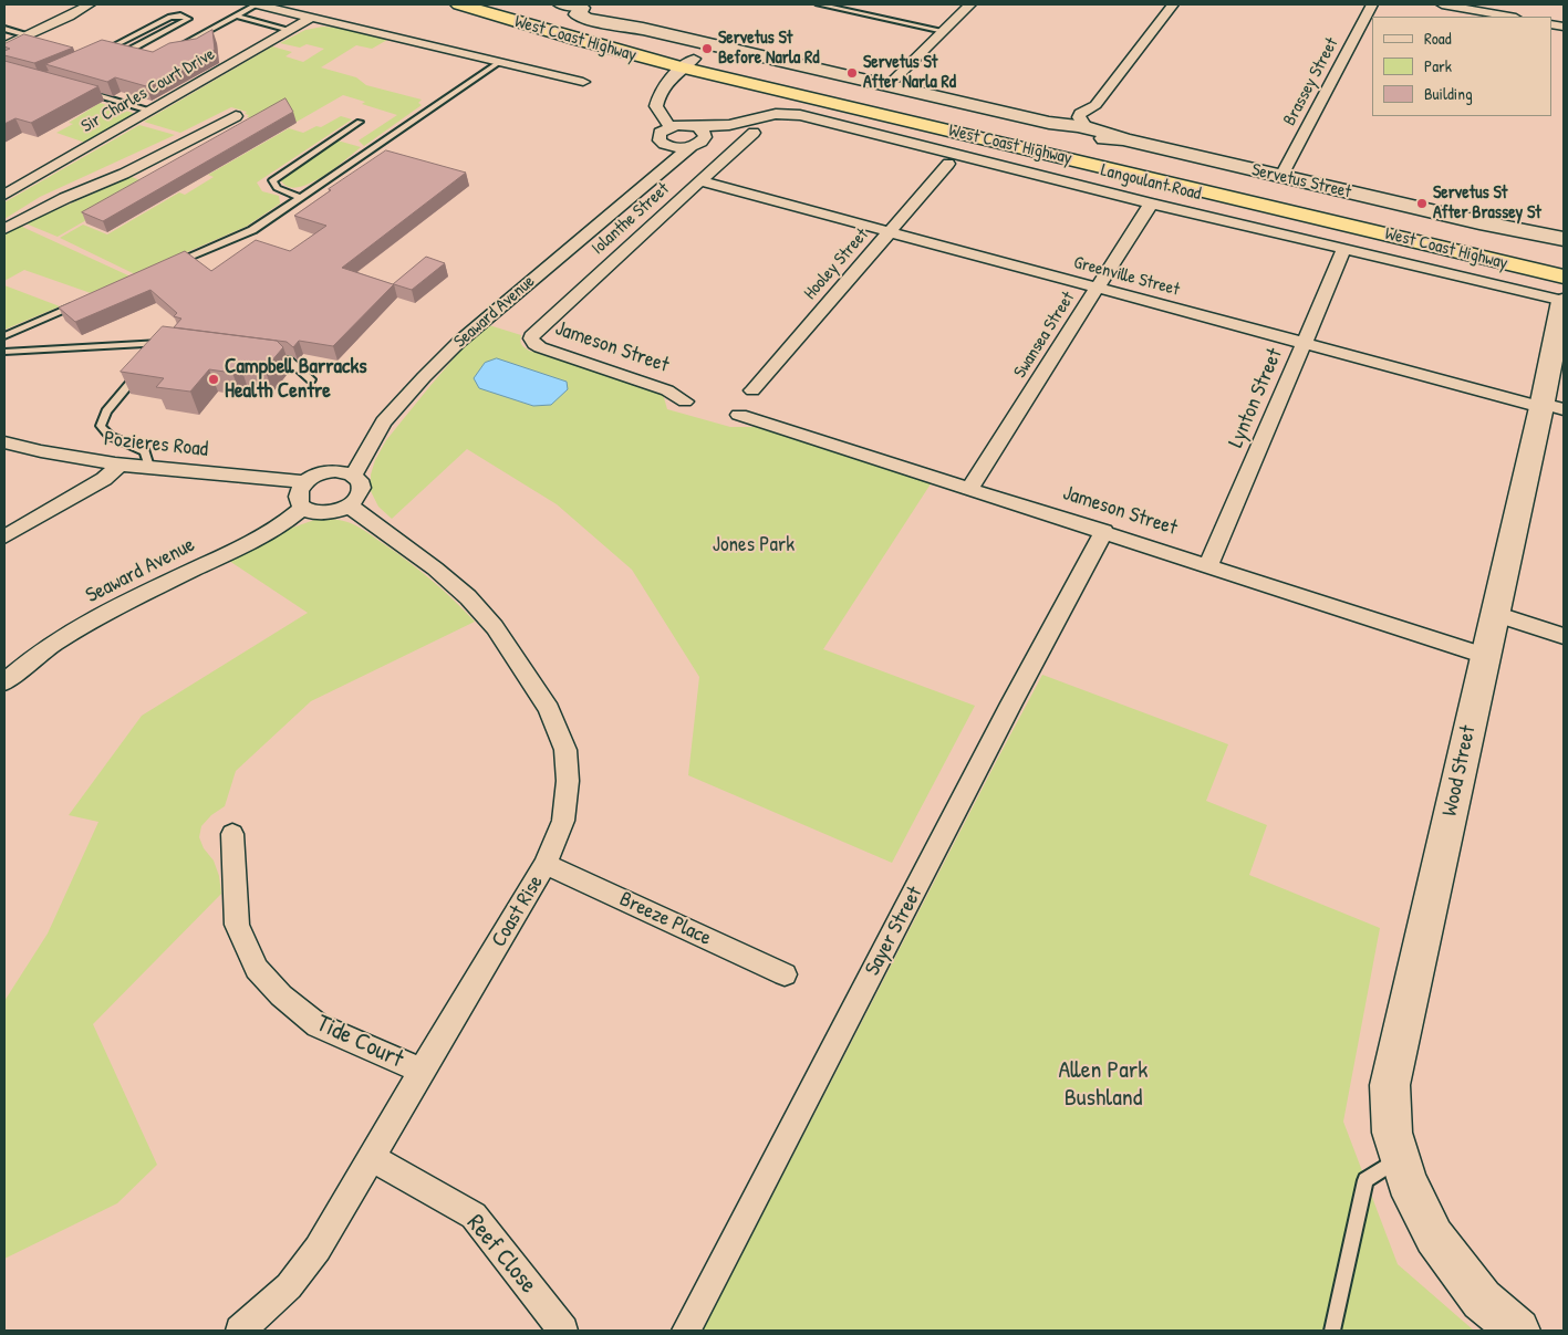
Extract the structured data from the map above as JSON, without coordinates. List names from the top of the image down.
{
  "streets": {
    "highway": ["West Coast Highway"],
    "street": [
      "Brassey Street",
      "Sir Charles Court Drive",
      "Servetus Street",
      "Langoulant Road",
      "Iolanthe Street",
      "Hooley Street",
      "Greenville Street",
      "Seaward Avenue",
      "Swansea Street",
      "Jameson Street",
      "Lynton Street",
      "Pozieres Road",
      "Wood Street",
      "Coast Rise",
      "Breeze Place",
      "Sayer Street",
      "Tide Court",
      "Reef Close"
    ]
  },
  "crossings": [
    ["West Coast Highway", "Langoulant Road"],
    ["West Coast Highway", "Wood Street"],
    ["Brassey Street", "Servetus Street"],
    ["Langoulant Road", "Swansea Street"],
    ["Langoulant Road", "Lynton Street"],
    ["Langoulant Road", "Wood Street"],
    ["Iolanthe Street", "Greenville Street"],
    ["Iolanthe Street", "Jameson Street"],
    ["Hooley Street", "Greenville Street"],
    ["Greenville Street", "Swansea Street"],
    ["Greenville Street", "Lynton Street"],
    ["Greenville Street", "Wood Street"],
    ["Seaward Avenue", "Pozieres Road"],
    ["Seaward Avenue", "Coast Rise"],
    ["Swansea Street", "Jameson Street"],
    ["Jameson Street", "Lynton Street"],
    ["Jameson Street", "Wood Street"],
    ["Jameson Street", "Sayer Street"],
    ["Pozieres Road", "Coast Rise"],
    ["Coast Rise", "Breeze Place"],
    ["Coast Rise", "Tide Court"],
    ["Coast Rise", "Reef Close"]
  ],
  "parks": ["Jones Park", "Allen Park Bushland"],
  "places": [
    "Servetus St Before Narla Rd",
    "Servetus St After Narla Rd",
    "Servetus St After Brassey St",
    "Campbell Barracks Health Centre"
  ],
  "legend": ["Road", "Park", "Building"]
}
